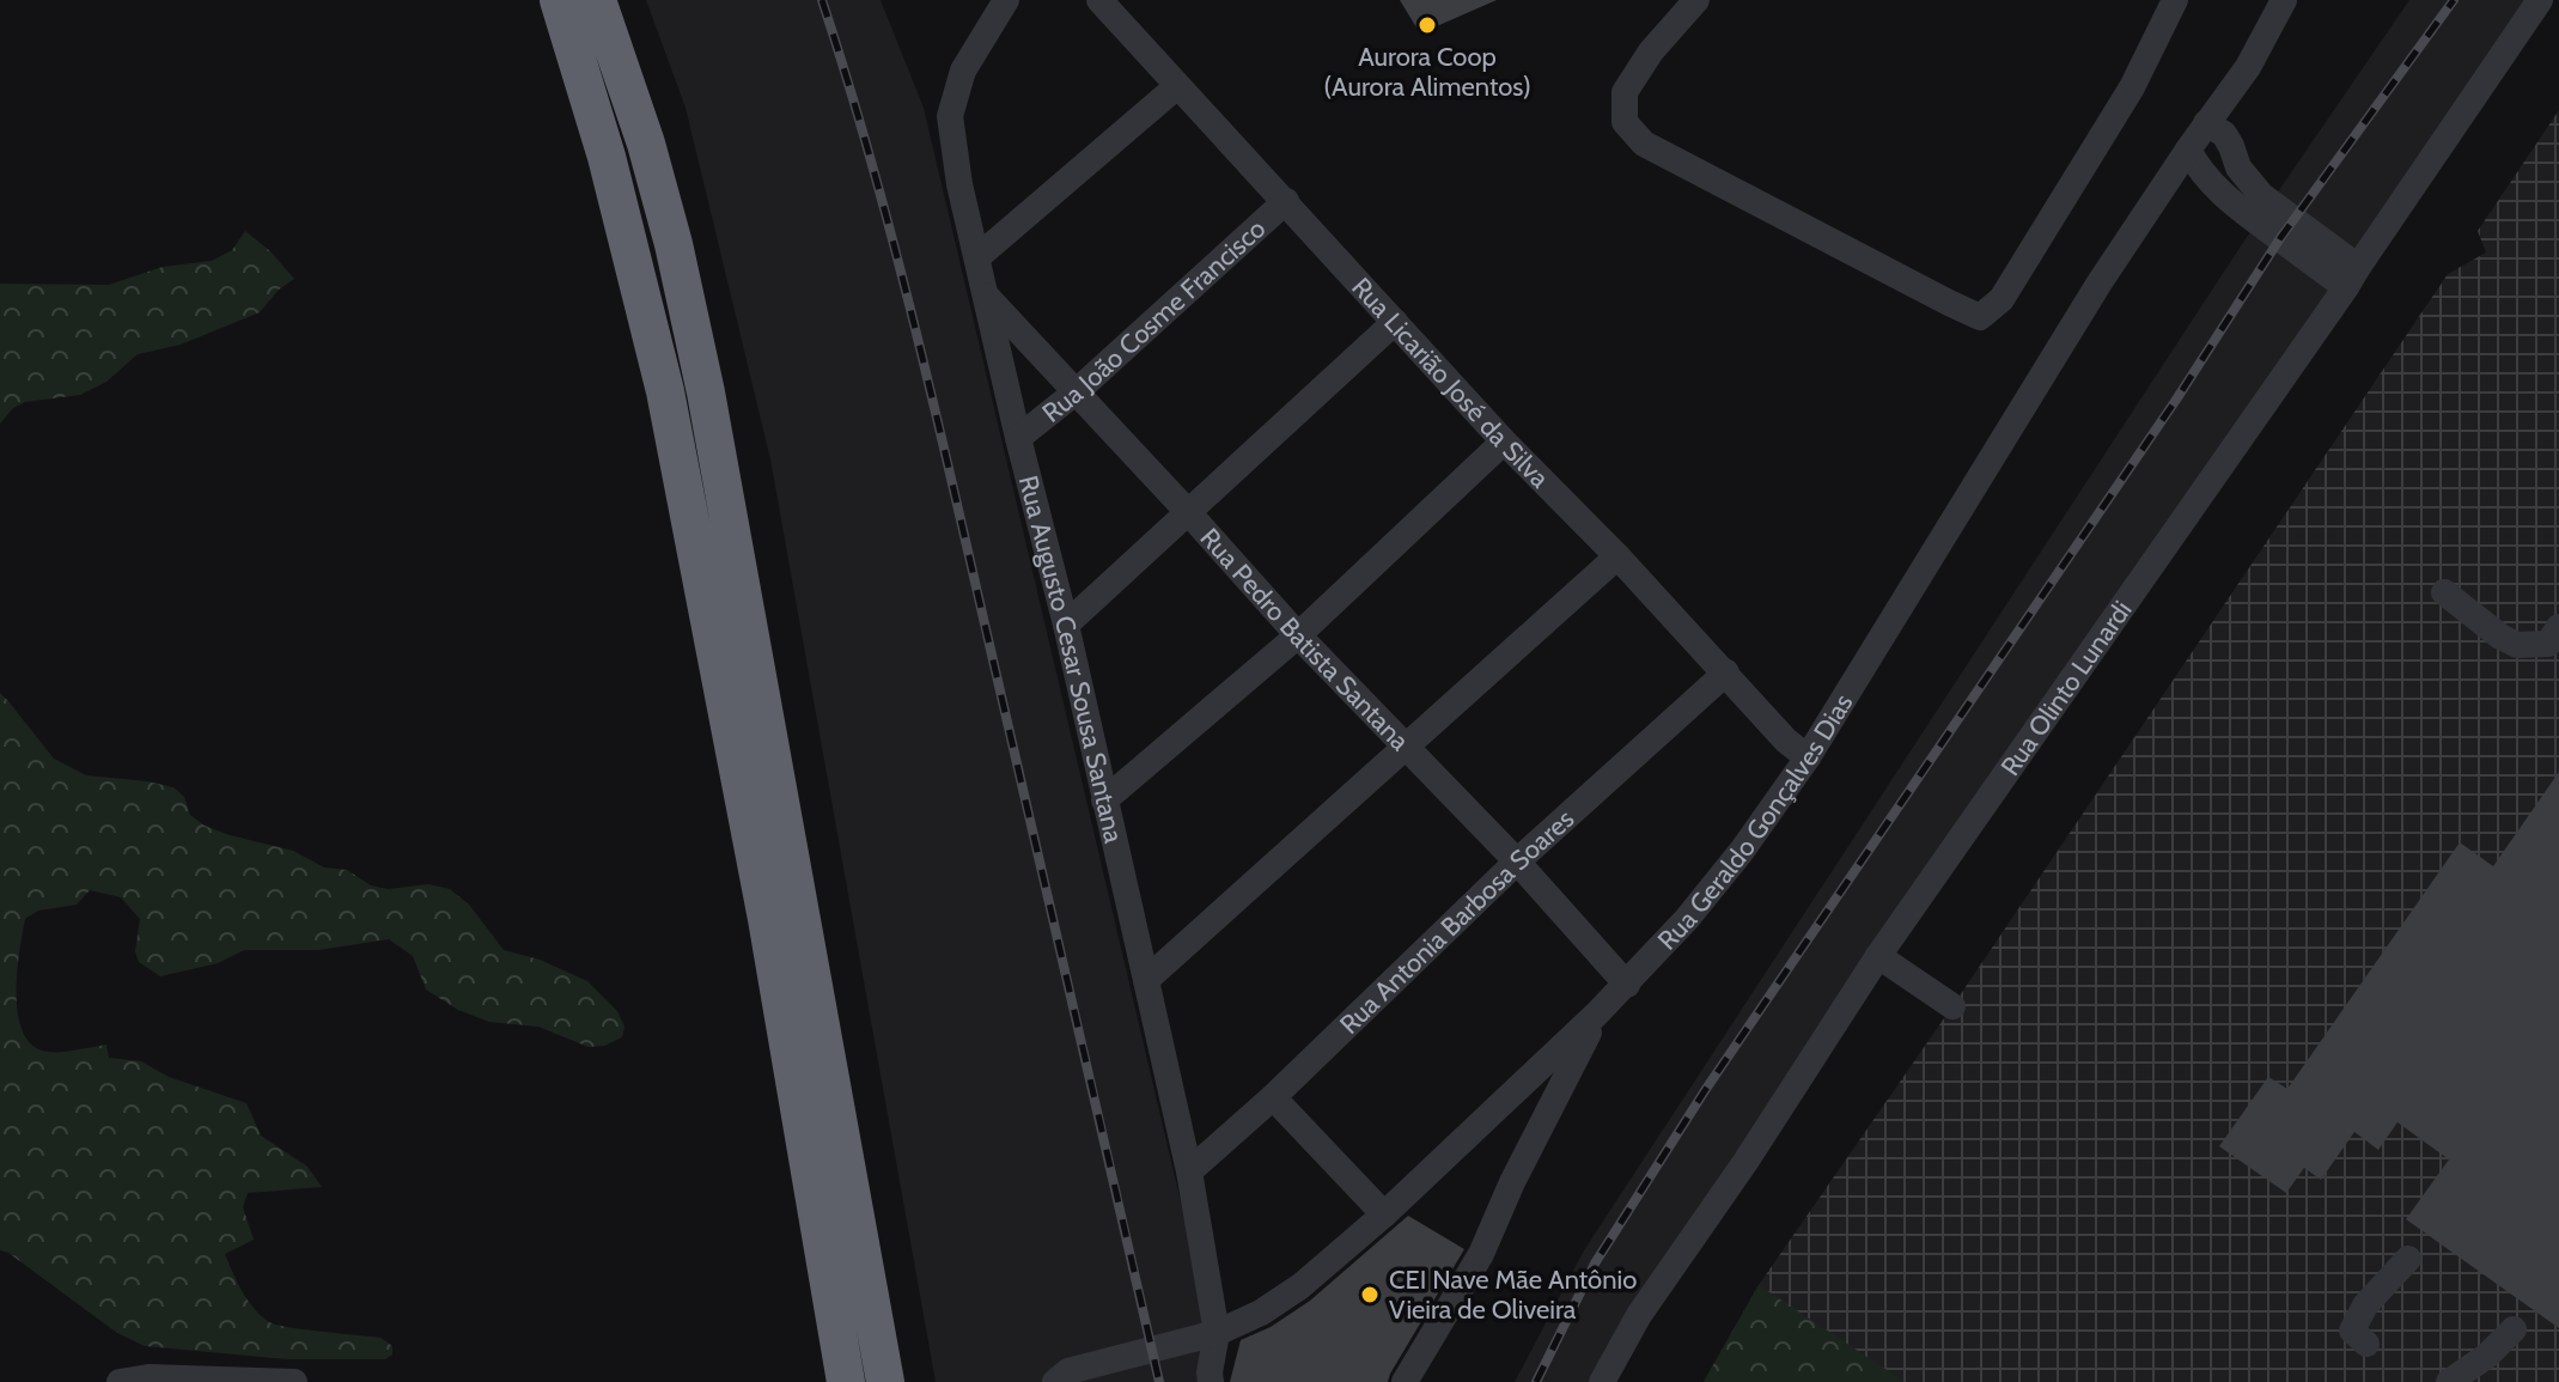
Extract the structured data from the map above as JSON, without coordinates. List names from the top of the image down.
{
  "streets": {
    "street": [
      "Rua João Cosme Francisco",
      "Rua Licarião José da Silva",
      "Rua Pedro Batista Santana",
      "Rua Augusto Cesar Sousa Santana",
      "Rua Olinto Lunardi",
      "Rua Geraldo Gonçalves Dias",
      "Rua Antonia Barbosa Soares"
    ]
  },
  "crossings": [
    ["Rua João Cosme Francisco", "Rua Licarião José da Silva"],
    ["Rua João Cosme Francisco", "Rua Pedro Batista Santana"],
    ["Rua João Cosme Francisco", "Rua Augusto Cesar Sousa Santana"],
    ["Rua Licarião José da Silva", "Rua Geraldo Gonçalves Dias"],
    ["Rua Licarião José da Silva", "Rua Antonia Barbosa Soares"],
    ["Rua Pedro Batista Santana", "Rua Augusto Cesar Sousa Santana"],
    ["Rua Pedro Batista Santana", "Rua Geraldo Gonçalves Dias"],
    ["Rua Pedro Batista Santana", "Rua Antonia Barbosa Soares"],
    ["Rua Augusto Cesar Sousa Santana", "Rua Geraldo Gonçalves Dias"],
    ["Rua Augusto Cesar Sousa Santana", "Rua Antonia Barbosa Soares"]
  ],
  "places": ["Aurora Coop (Aurora Alimentos)", "CEI Nave Mãe Antônio Vieira de Oliveira"]
}
